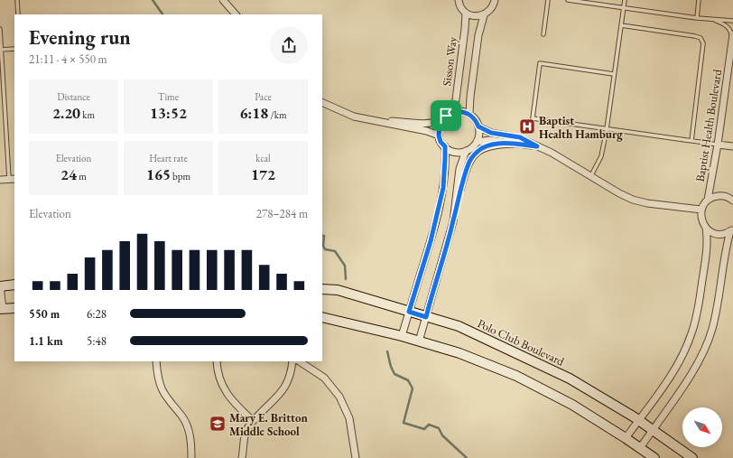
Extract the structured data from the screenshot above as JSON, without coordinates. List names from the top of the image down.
{
  "streets": {
    "street": ["Sisson Way", "Baptist Health Boulevard", "Polo Club Boulevard"]
  },
  "places": {
    "hospital": ["Baptist Health Hamburg"],
    "school or university": ["Mary E. Britton Middle School"]
  },
  "north": "bottom right",
  "page": {
    "heading": ["Evening run", "21:11 · 4 × 550 m"],
    "stats": [
      ["Distance", "2.20 km"],
      ["Time", "13:52"],
      ["Pace", "6:18 /km"],
      ["Elevation", "24 m"],
      ["Heart rate", "165 bpm"],
      ["kcal", "172"]
    ],
    "chart": ["Elevation", "278–284 m"],
    "list": [
      {
        "name": "550 m",
        "note": "6:28"
      },
      {
        "name": "1.1 km",
        "note": "5:48"
      }
    ]
  }
}
